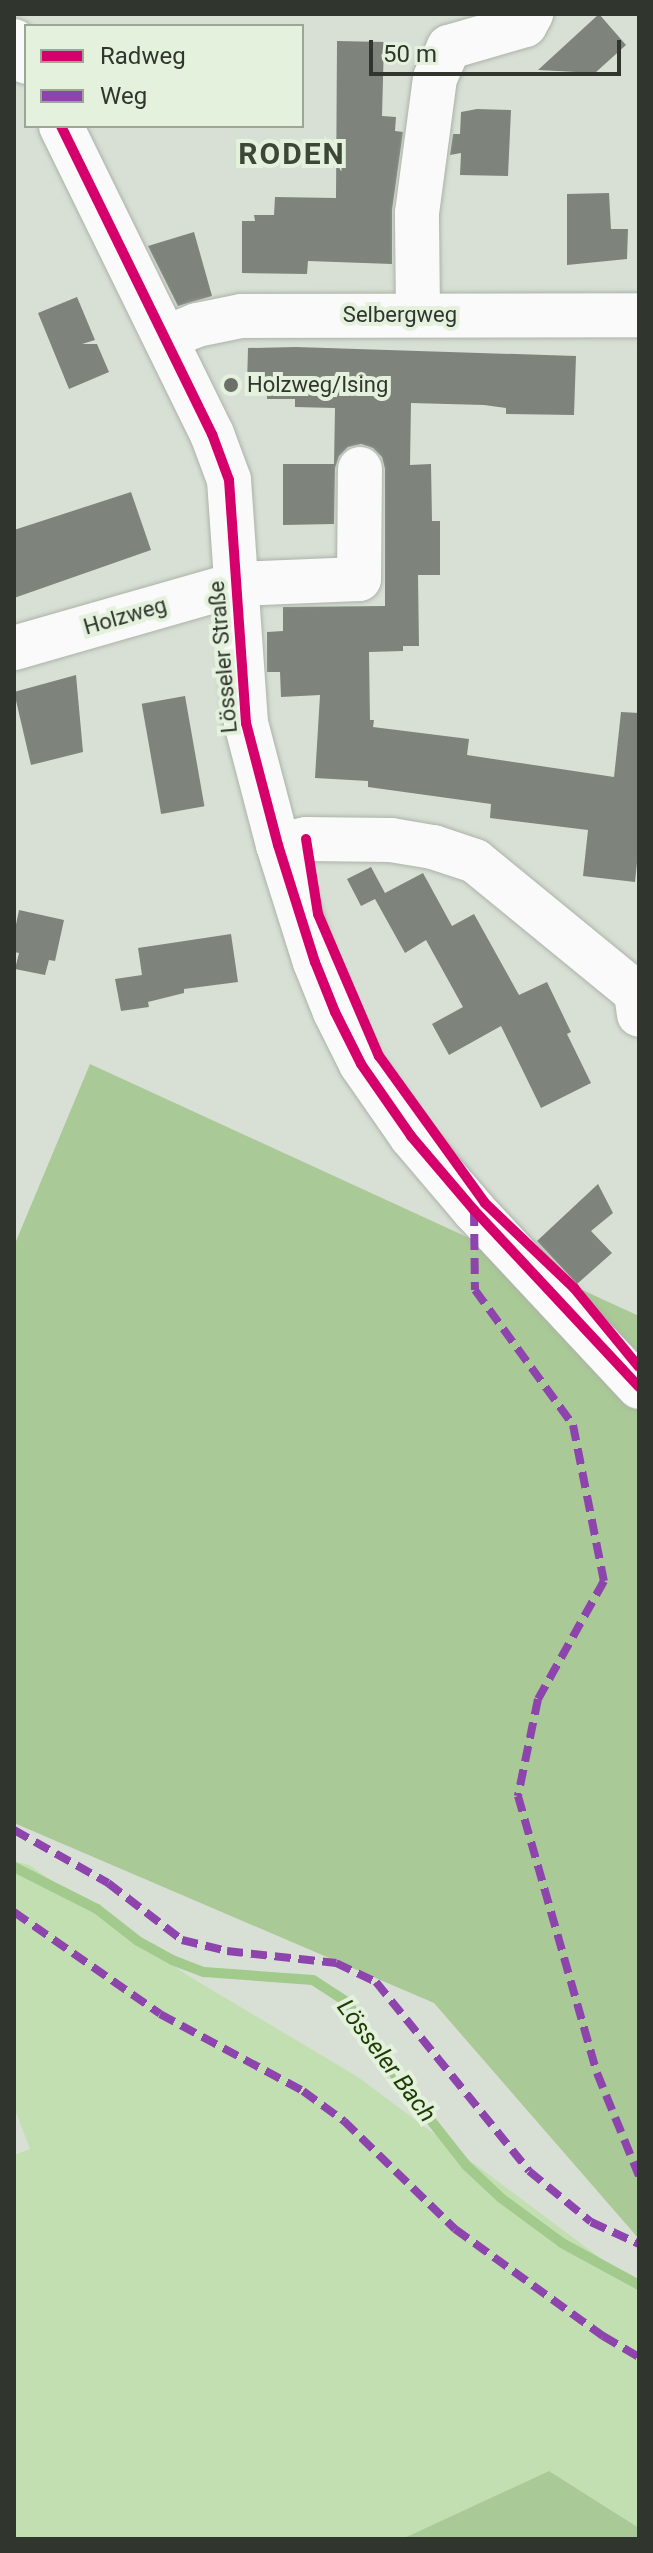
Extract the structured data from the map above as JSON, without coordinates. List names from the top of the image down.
{
  "streets": {
    "street": ["Selbergweg", "Holzweg", "Lösseler Straße"]
  },
  "crossings": [
    ["Selbergweg", "Lösseler Straße"],
    ["Holzweg", "Lösseler Straße"]
  ],
  "districts": ["RODEN"],
  "water": ["Lösseler Bach"],
  "places": ["Holzweg/Ising"],
  "legend": ["Radweg", "Weg"],
  "scale_bar": "50 m"
}
